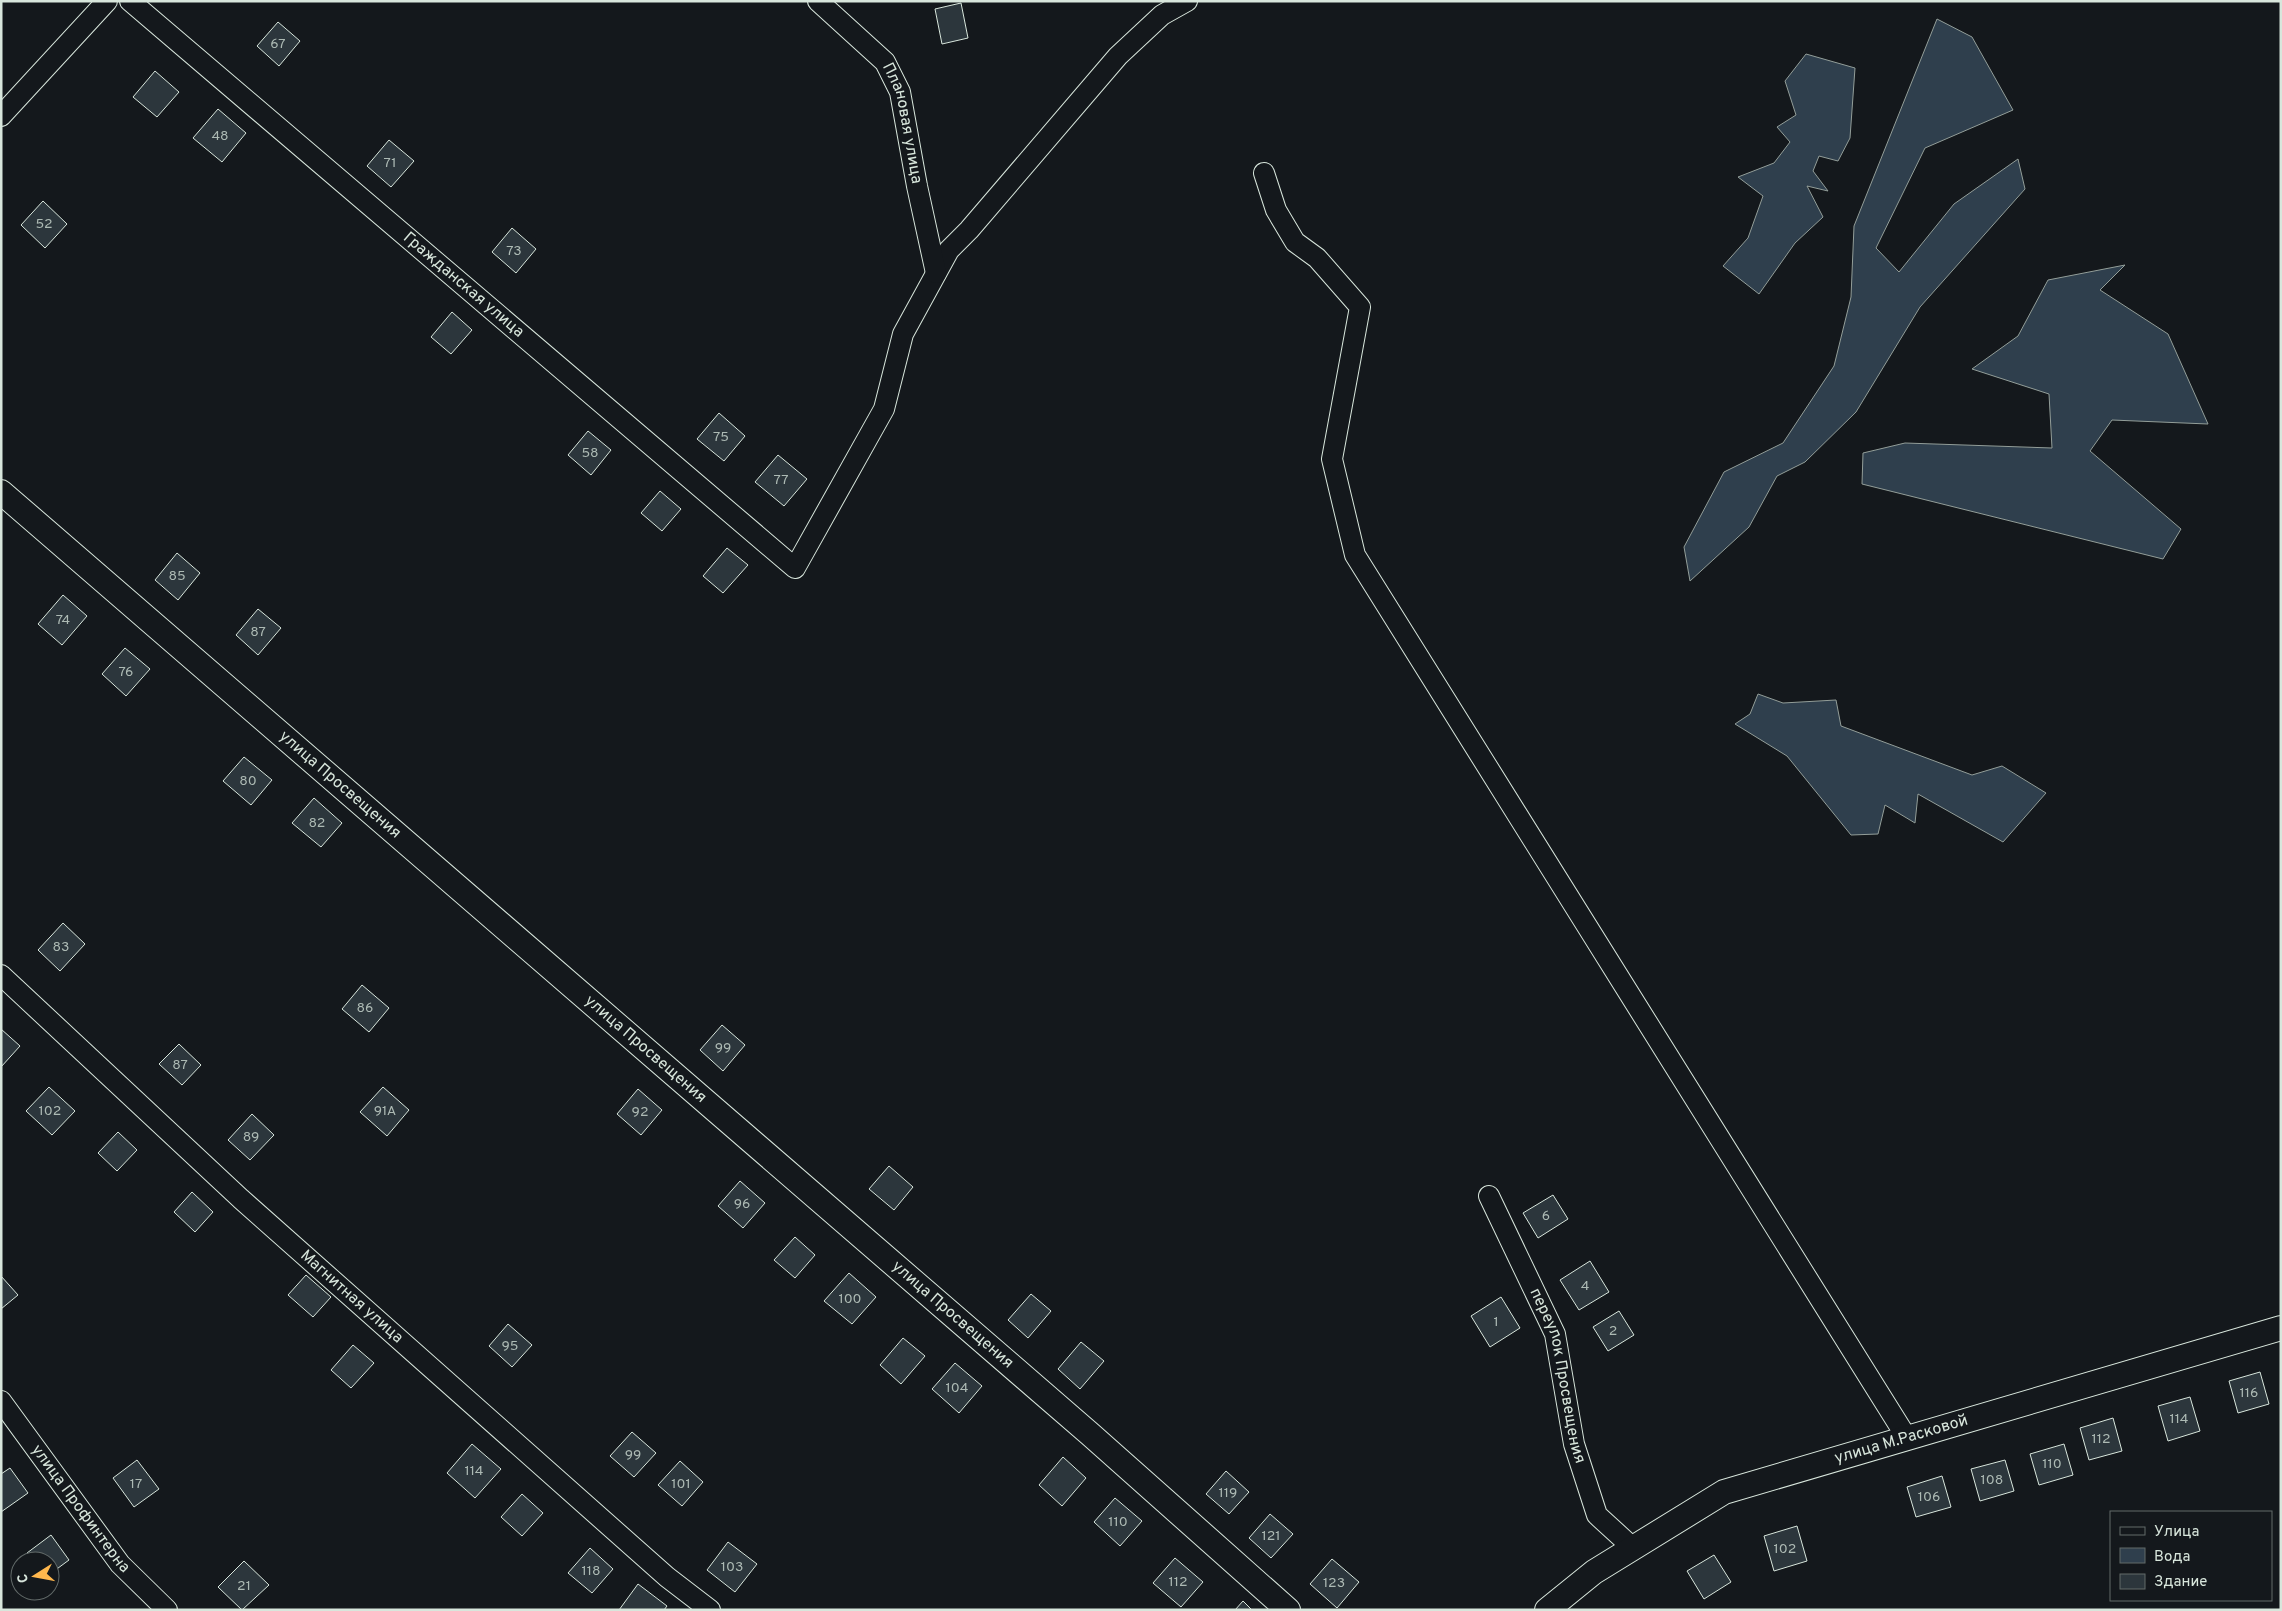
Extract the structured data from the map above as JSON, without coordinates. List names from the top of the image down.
{
  "streets": {
    "street": [
      "Плановая улица",
      "Гражданская улица",
      "улица Просвещения",
      "Магнитная улица",
      "переулок Просвещения",
      "улица М.Расковой",
      "улица Профинтерна"
    ]
  },
  "crossings": [
    ["Плановая улица", "Гражданская улица"],
    ["переулок Просвещения", "улица М.Расковой"]
  ],
  "house_numbers": [
    "67",
    "48",
    "71",
    "52",
    "73",
    "75",
    "58",
    "77",
    "85",
    "74",
    "87",
    "76",
    "80",
    "82",
    "83",
    "86",
    "99",
    "87",
    "102",
    "91А",
    "92",
    "89",
    "96",
    "6",
    "4",
    "100",
    "1",
    "2",
    "95",
    "104",
    "116",
    "114",
    "112",
    "99",
    "110",
    "114",
    "108",
    "17",
    "101",
    "119",
    "106",
    "110",
    "121",
    "102",
    "103",
    "118",
    "112",
    "123",
    "21"
  ],
  "legend": ["Улица", "Вода", "Здание"],
  "north": "left"
}
